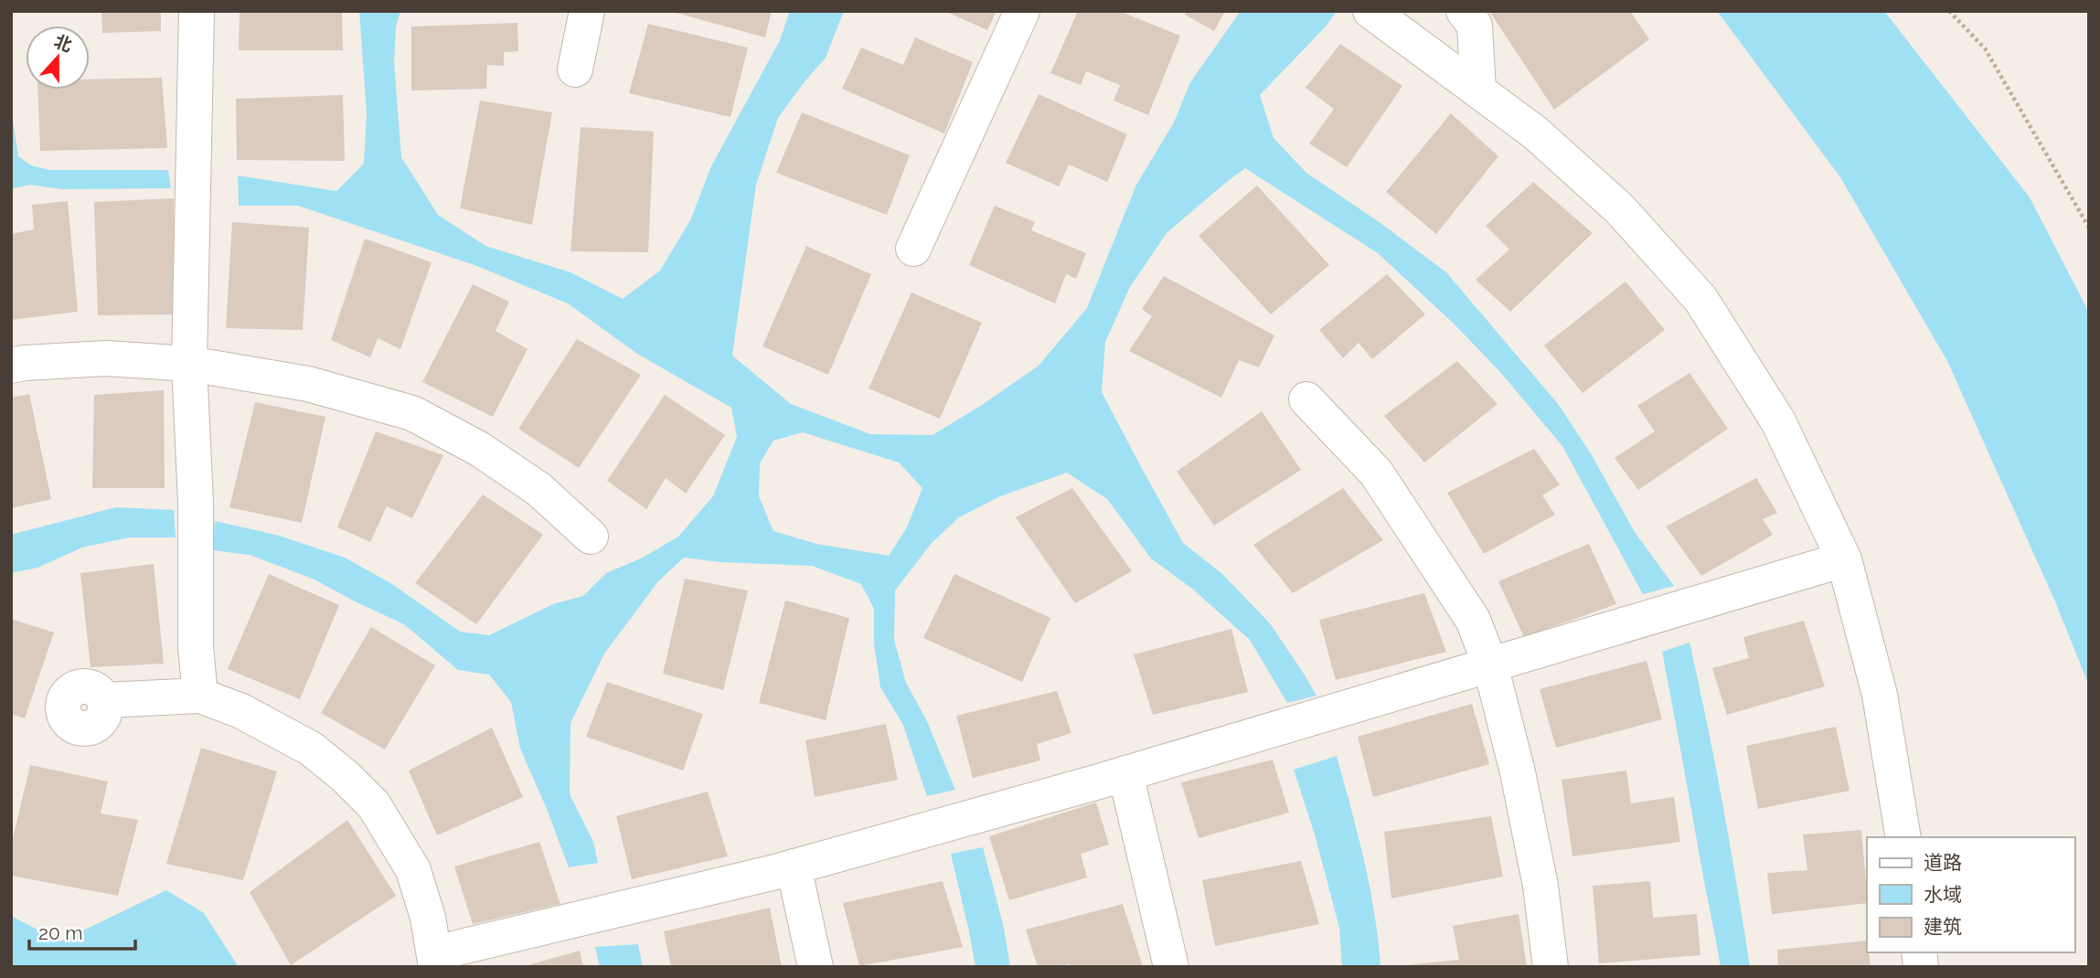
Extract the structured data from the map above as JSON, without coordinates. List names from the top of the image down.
{
  "legend": ["道路", "水域", "建筑"],
  "scale_bar": "20 m",
  "north": "top"
}
